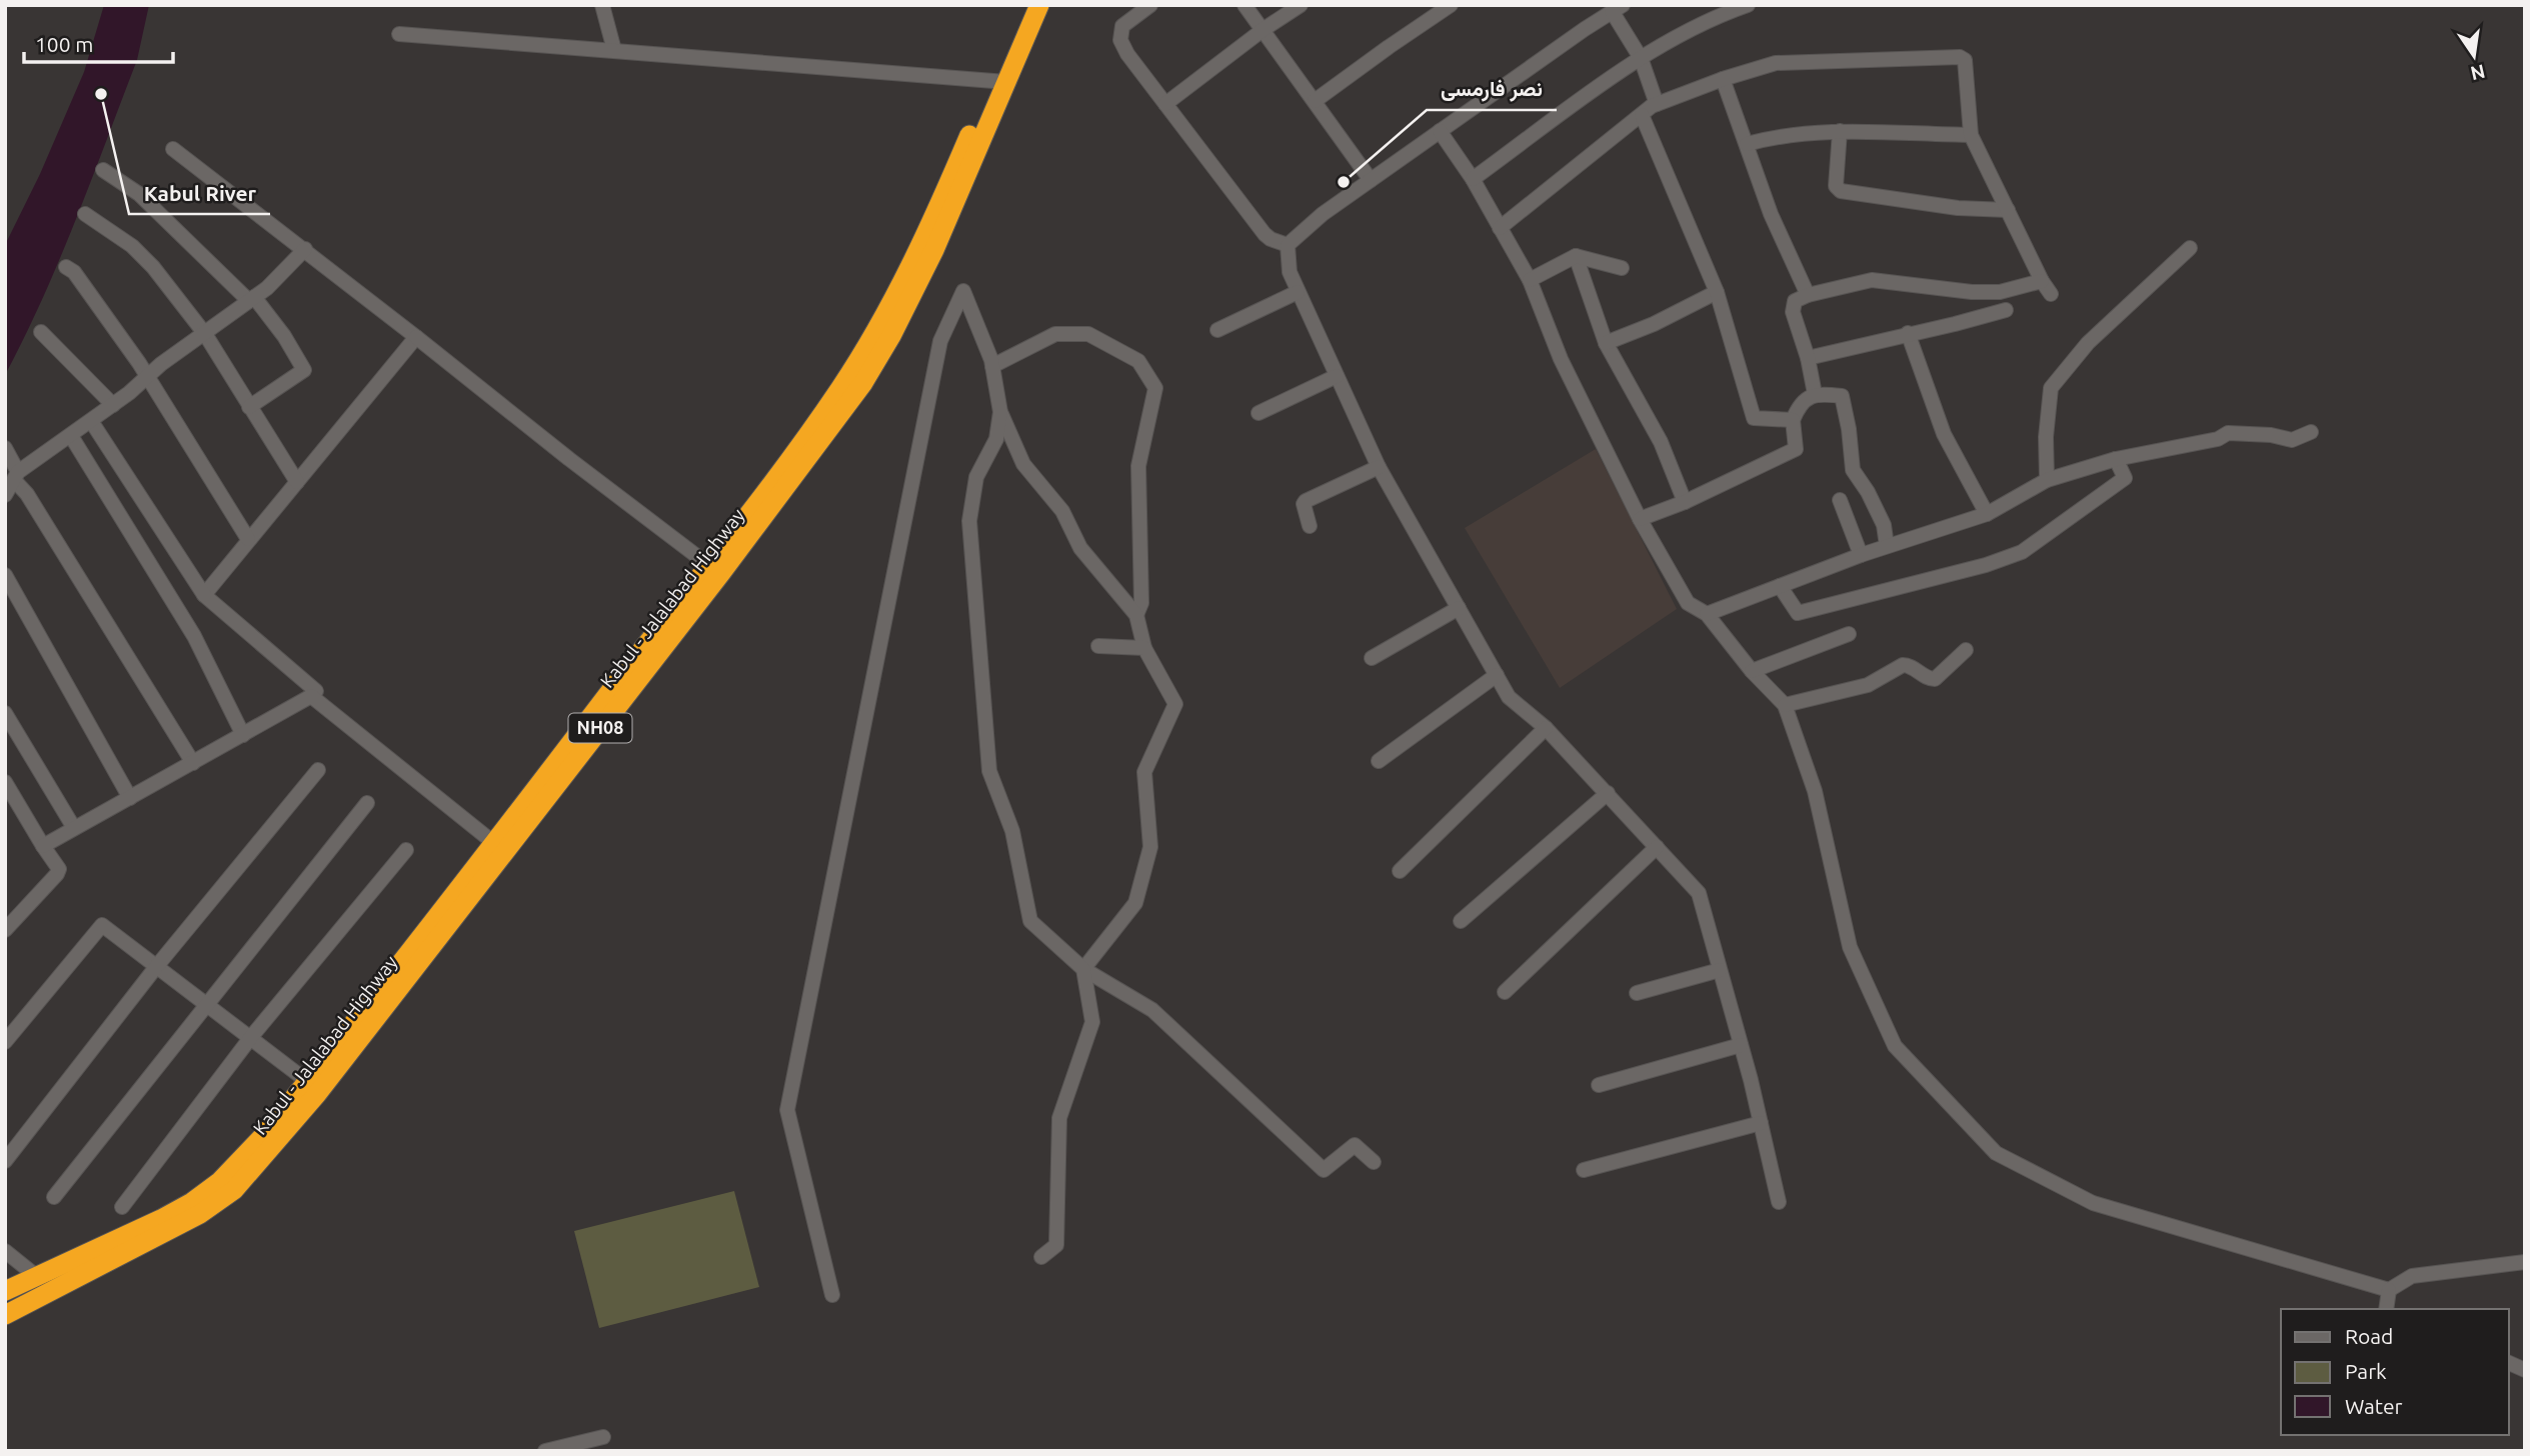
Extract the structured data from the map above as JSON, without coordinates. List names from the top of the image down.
{
  "streets": {
    "highway": ["Kabul - Jalalabad Highway", "NH08"]
  },
  "places": ["Kabul River", "نصر فارمسی"],
  "legend": ["Road", "Park", "Water"],
  "scale_bar": "100 m",
  "north": "bottom"
}
